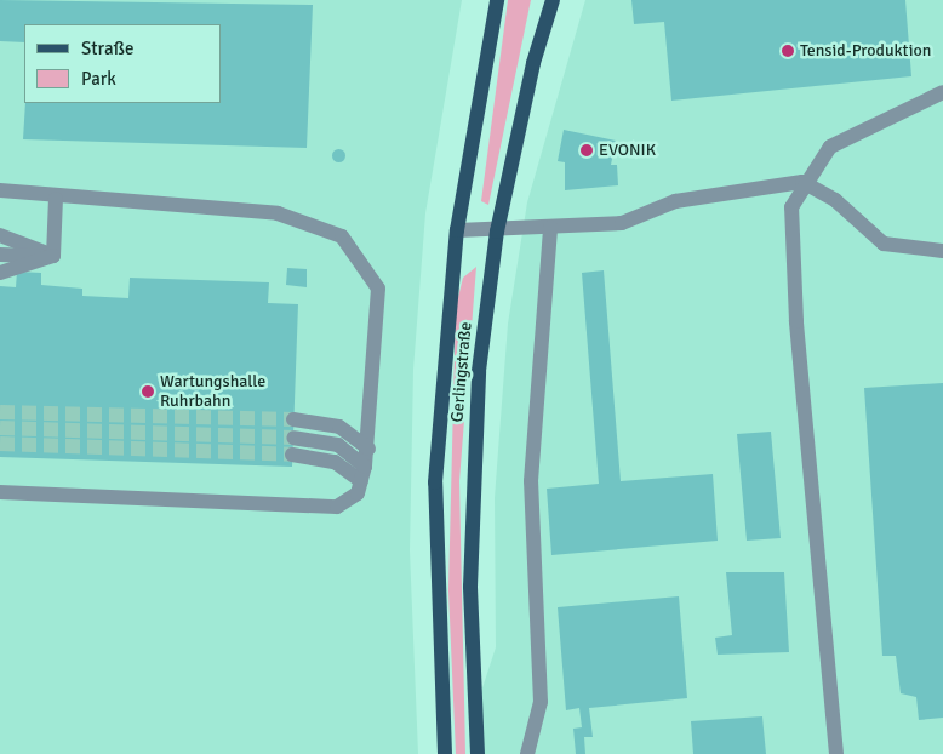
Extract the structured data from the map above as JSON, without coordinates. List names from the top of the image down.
{
  "streets": {
    "main road": ["Gerlingstraße"]
  },
  "places": ["Tensid-Produktion", "EVONIK", "Wartungshalle Ruhrbahn"],
  "legend": ["Straße", "Park"]
}
